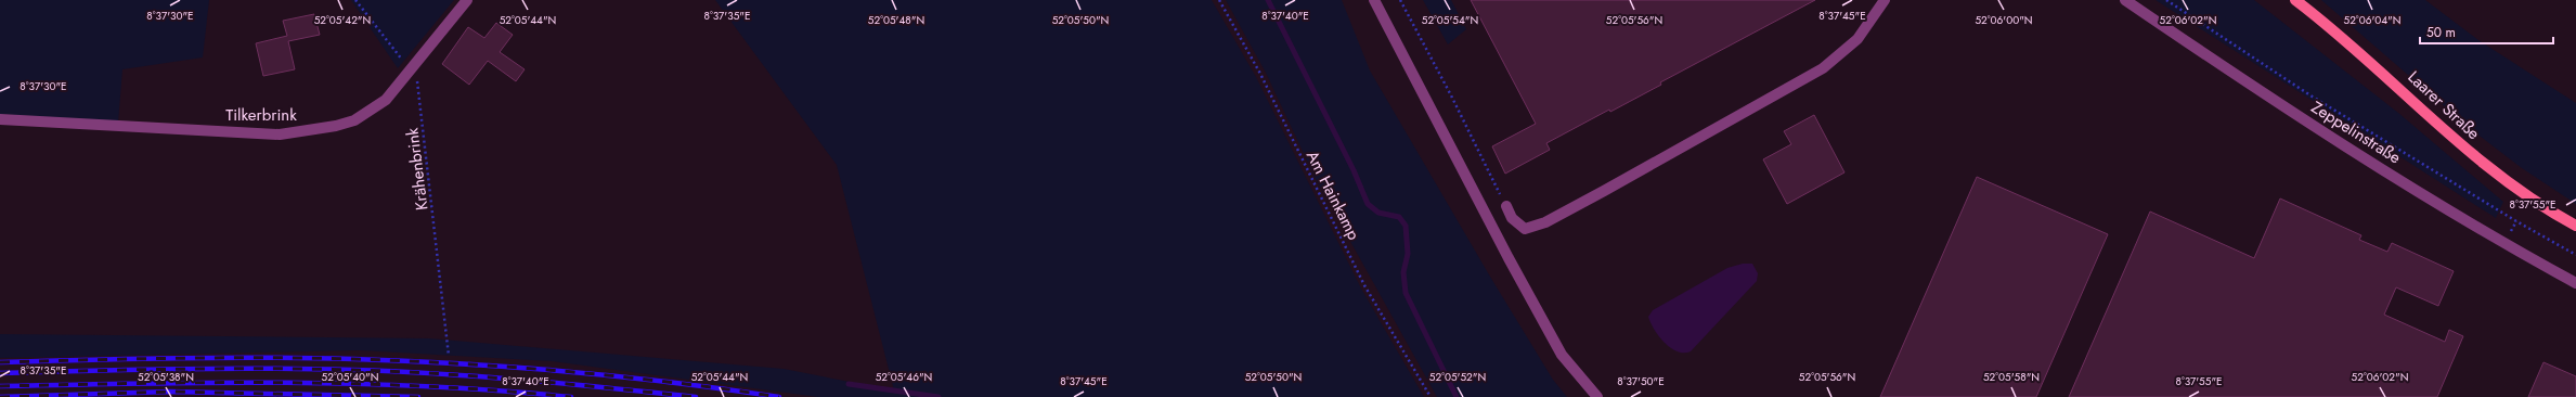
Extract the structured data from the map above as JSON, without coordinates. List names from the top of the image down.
{
  "streets": {
    "main road": ["Laarer Straße"],
    "street": ["Tilkerbrink", "Zeppelinstraße"],
    "path": ["Krähenbrink", "Am Hainkamp"]
  },
  "crossings": [
    ["Tilkerbrink", "Krähenbrink"]
  ],
  "scale_bar": "50 m",
  "coordinates": [
    "8°37'30\"E",
    "8°37'35\"E",
    "8°37'40\"E",
    "8°37'45\"E",
    "52°05'42\"N",
    "52°05'44\"N",
    "52°05'48\"N",
    "52°05'50\"N",
    "52°05'54\"N",
    "52°05'56\"N",
    "52°06'00\"N",
    "52°06'02\"N",
    "52°06'04\"N",
    "8°37'55\"E",
    "52°05'38\"N",
    "52°05'40\"N",
    "52°05'46\"N",
    "52°05'52\"N",
    "52°05'58\"N",
    "8°37'50\"E"
  ]
}
